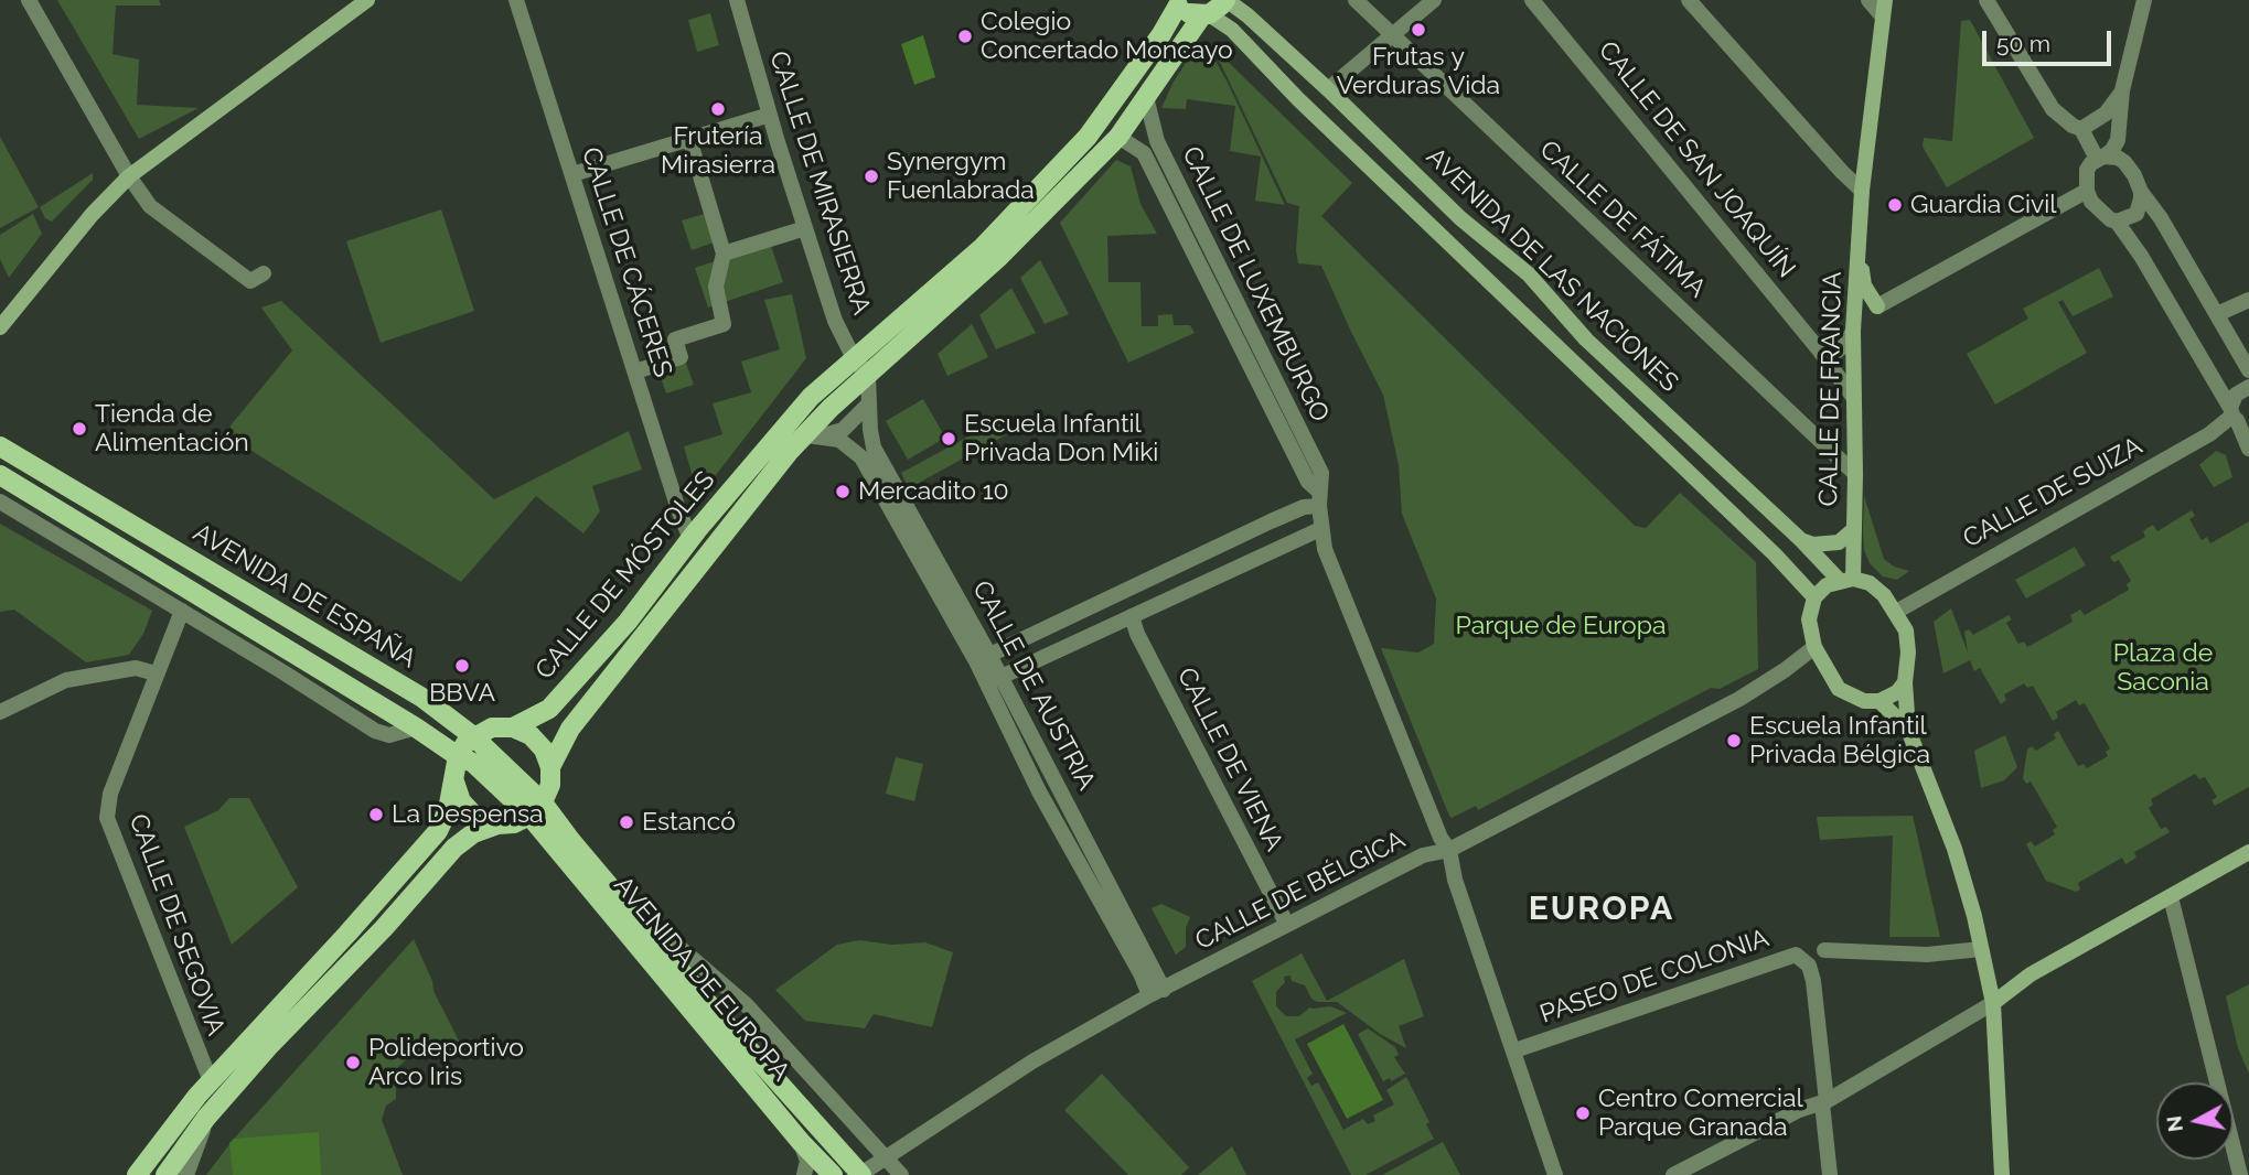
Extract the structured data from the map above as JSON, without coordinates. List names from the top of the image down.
{
  "streets": {
    "main road": [
      "AVENIDA DE LAS NACIONES",
      "CALLE DE FRANCIA",
      "CALLE DE MÓSTOLES",
      "AVENIDA DE ESPAÑA",
      "AVENIDA DE EUROPA"
    ],
    "street": [
      "CALLE DE SAN JOAQUÍN",
      "CALLE DE MIRASIERRA",
      "CALLE DE FÁTIMA",
      "CALLE DE CÁCERES",
      "CALLE DE LUXEMBURGO",
      "CALLE DE SUIZA",
      "CALLE DE AUSTRIA",
      "CALLE DE VIENA",
      "CALLE DE BÉLGICA",
      "CALLE DE SEGOVIA",
      "PASEO DE COLONIA"
    ]
  },
  "crossings": [
    ["CALLE DE SAN JOAQUÍN", "CALLE DE FRANCIA"],
    ["CALLE DE MIRASIERRA", "CALLE DE MÓSTOLES"],
    ["CALLE DE MIRASIERRA", "CALLE DE AUSTRIA"],
    ["CALLE DE FÁTIMA", "CALLE DE FRANCIA"],
    ["CALLE DE CÁCERES", "CALLE DE MÓSTOLES"],
    ["AVENIDA DE LAS NACIONES", "CALLE DE FRANCIA"],
    ["AVENIDA DE LAS NACIONES", "CALLE DE SUIZA"],
    ["AVENIDA DE LAS NACIONES", "CALLE DE MÓSTOLES"],
    ["AVENIDA DE LAS NACIONES", "CALLE DE BÉLGICA"],
    ["CALLE DE LUXEMBURGO", "CALLE DE MÓSTOLES"],
    ["CALLE DE LUXEMBURGO", "CALLE DE BÉLGICA"],
    ["CALLE DE LUXEMBURGO", "PASEO DE COLONIA"],
    ["CALLE DE FRANCIA", "CALLE DE SUIZA"],
    ["CALLE DE FRANCIA", "CALLE DE BÉLGICA"],
    ["CALLE DE SUIZA", "CALLE DE BÉLGICA"],
    ["CALLE DE MÓSTOLES", "AVENIDA DE ESPAÑA"],
    ["CALLE DE MÓSTOLES", "CALLE DE AUSTRIA"],
    ["CALLE DE MÓSTOLES", "AVENIDA DE EUROPA"],
    ["AVENIDA DE ESPAÑA", "AVENIDA DE EUROPA"],
    ["CALLE DE AUSTRIA", "CALLE DE BÉLGICA"],
    ["CALLE DE VIENA", "CALLE DE BÉLGICA"],
    ["CALLE DE BÉLGICA", "AVENIDA DE EUROPA"]
  ],
  "districts": ["EUROPA"],
  "parks": ["Parque de Europa", "Plaza de Saconia"],
  "places": [
    "Frutas y Verduras Vida",
    "Colegio Concertado Moncayo",
    "Frutería Mirasierra",
    "Synergym Fuenlabrada",
    "Guardia Civil",
    "Tienda de Alimentación",
    "Escuela Infantil Privada Don Miki",
    "Mercadito 10",
    "BBVA",
    "Escuela Infantil Privada Bélgica",
    "La Despensa",
    "Estancó",
    "Polideportivo Arco Iris",
    "Centro Comercial Parque Granada"
  ],
  "scale_bar": "50 m",
  "north": "left"
}
